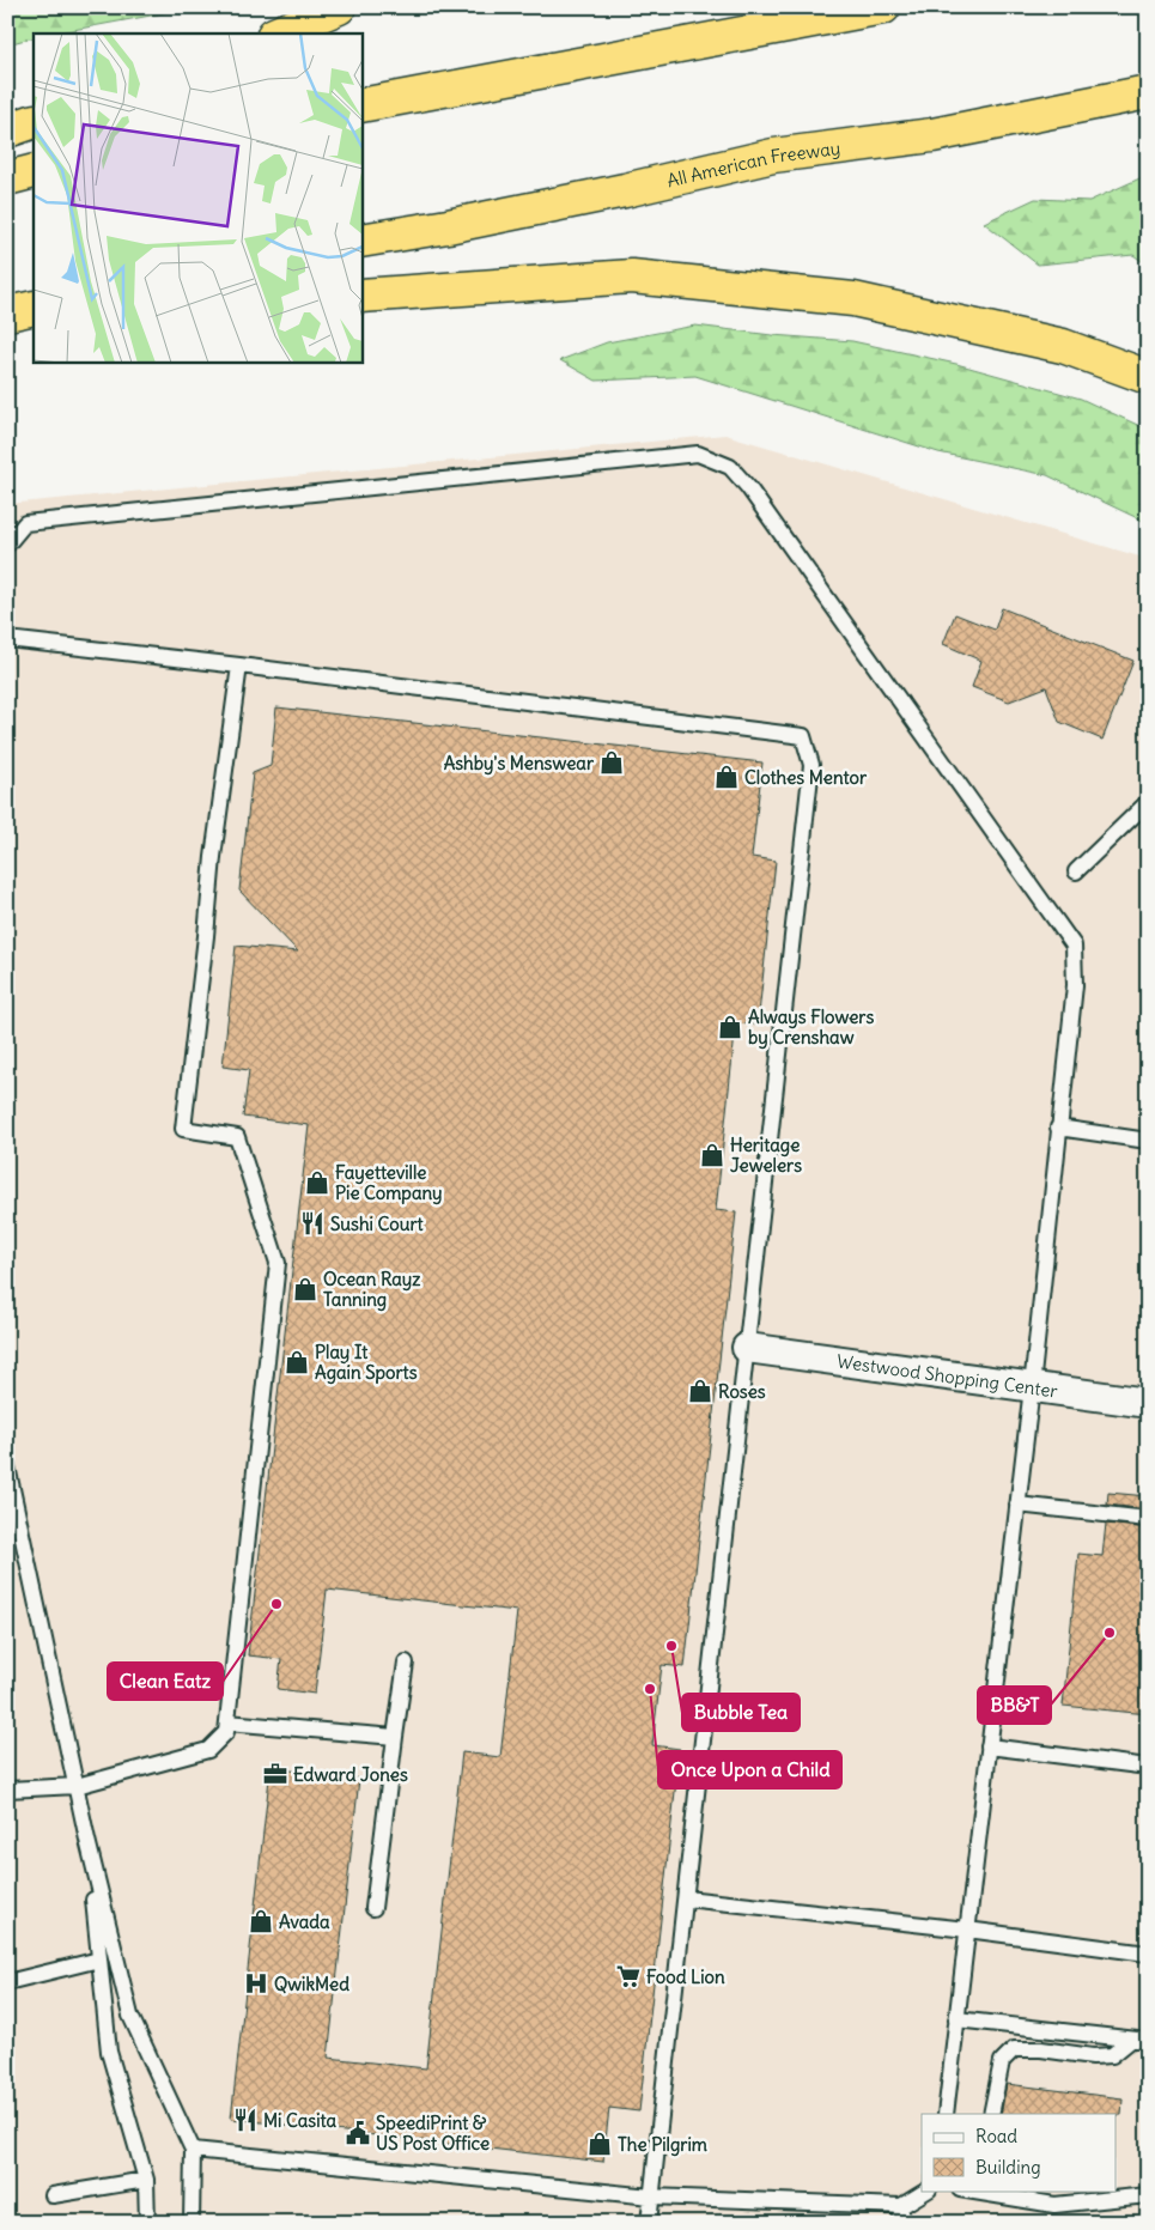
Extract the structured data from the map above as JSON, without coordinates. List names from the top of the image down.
{
  "streets": {
    "highway": ["All American Freeway"],
    "street": ["Westwood Shopping Center"]
  },
  "places": {
    "shop": [
      "Ashby's Menswear",
      "Clothes Mentor",
      "Always Flowers by Crenshaw",
      "Heritage Jewelers",
      "Fayetteville Pie Company",
      "Ocean Rayz Tanning",
      "Play It Again Sports",
      "Roses",
      "Avada",
      "The Pilgrim"
    ],
    "restaurant": ["Sushi Court", "Mi Casita"],
    "other": [
      "Clean Eatz",
      "BB&T",
      "Bubble Tea",
      "Once Upon a Child"
    ],
    "office": ["Edward Jones"],
    "supermarket": ["Food Lion"],
    "hospital": ["QwikMed"],
    "public building": ["SpeediPrint & US Post Office"]
  },
  "legend": ["Road", "Building"]
}
